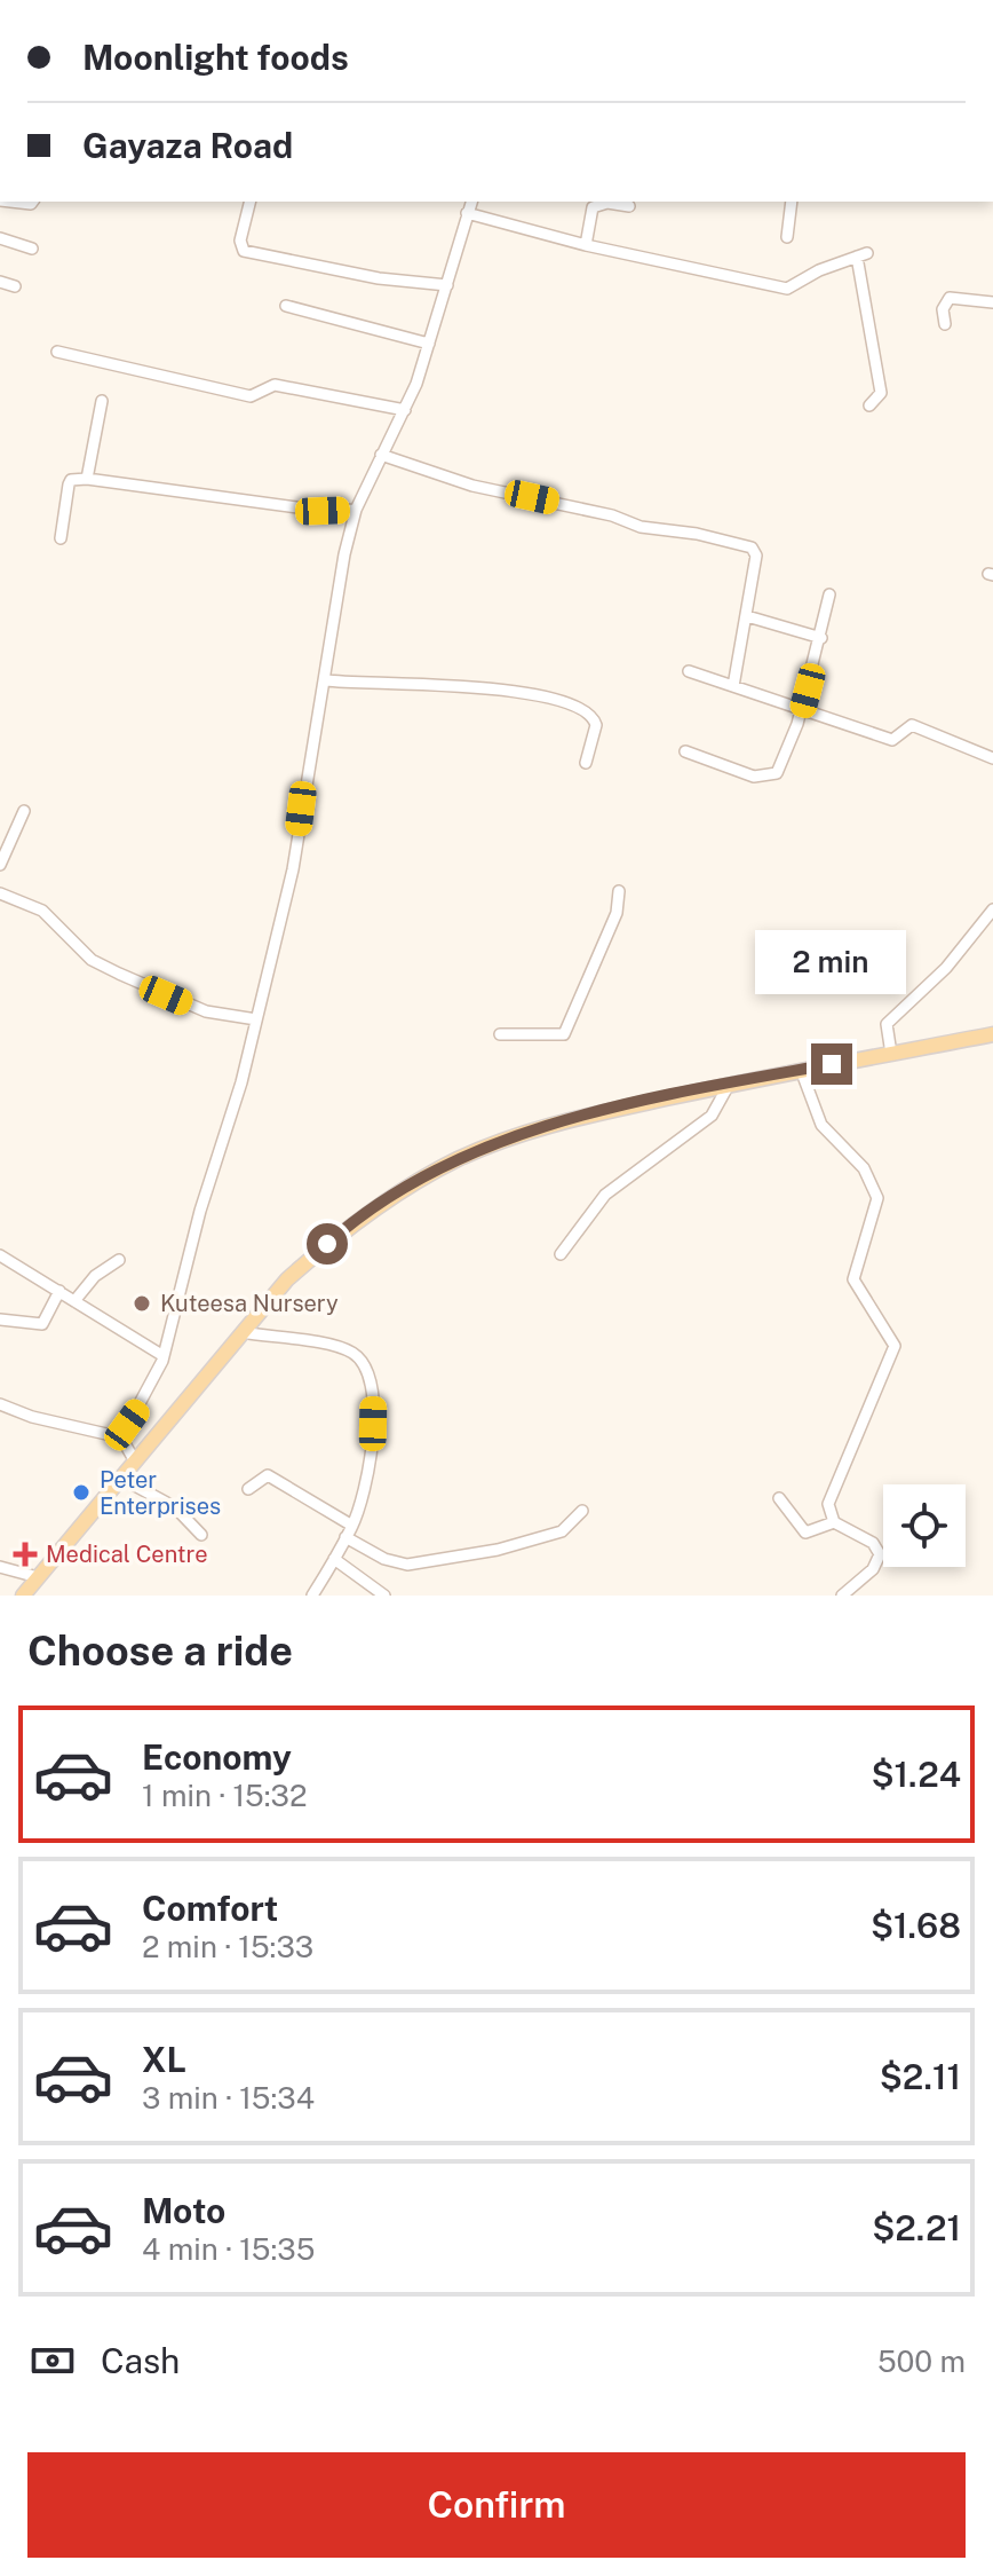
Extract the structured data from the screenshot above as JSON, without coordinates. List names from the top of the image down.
{
  "places": {
    "other": ["Kuteesa Nursery", "Peter Enterprises"],
    "health": ["Medical Centre"]
  },
  "page": {
    "banner": ["Moonlight foods", "Gayaza Road"],
    "bubble": "2 min",
    "heading": "Choose a ride",
    "list": [
      {
        "name": "Economy",
        "note": "1 min · 15:32",
        "value": "$1.24"
      },
      {
        "name": "Comfort",
        "note": "2 min · 15:33",
        "value": "$1.68"
      },
      {
        "name": "XL",
        "note": "3 min · 15:34",
        "value": "$2.11"
      },
      {
        "name": "Moto",
        "note": "4 min · 15:35",
        "value": "$2.21"
      }
    ],
    "pay": ["Cash", "500 m"],
    "buttons": "Confirm"
  }
}
